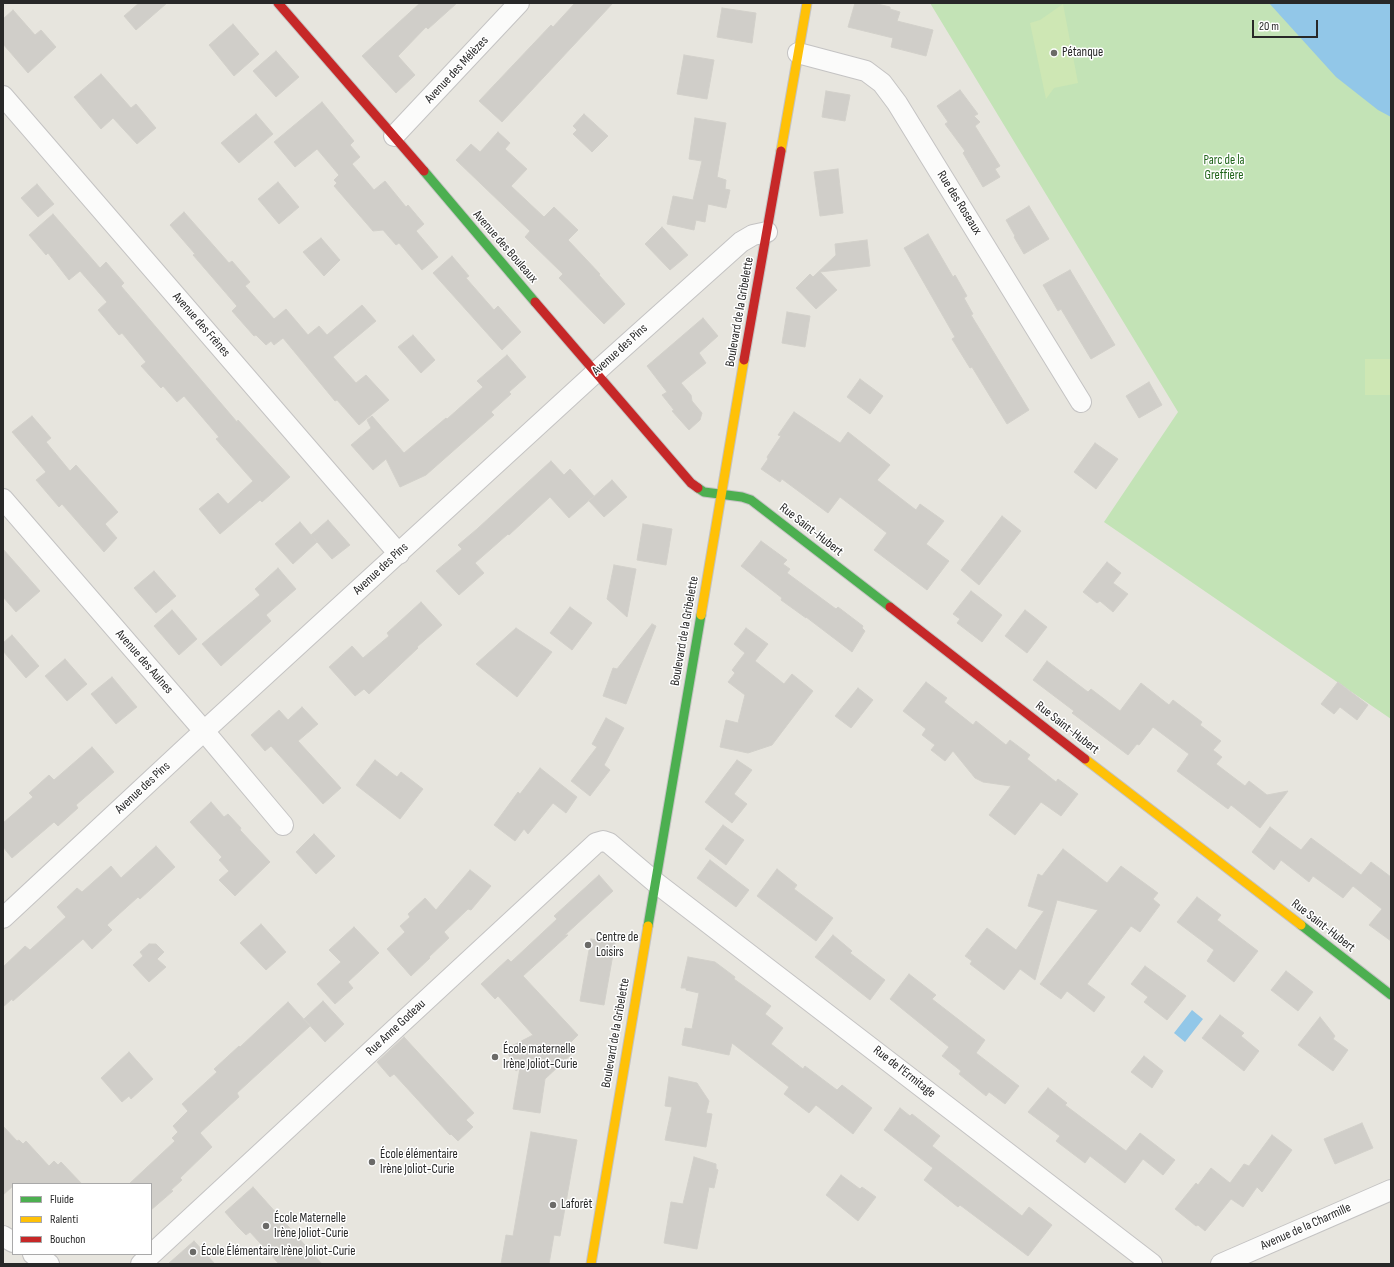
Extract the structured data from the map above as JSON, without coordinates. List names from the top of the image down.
{
  "streets": {
    "street": [
      "Avenue des Mélèzes",
      "Rue des Roseaux",
      "Avenue des Bouleaux",
      "Boulevard de la Gribelette",
      "Avenue des Frênes",
      "Avenue des Pins",
      "Rue Saint-Hubert",
      "Avenue des Aulnes",
      "Rue Anne Godeau",
      "Rue de l'Ermitage",
      "Avenue de la Charmille"
    ]
  },
  "crossings": [
    ["Avenue des Mélèzes", "Avenue des Bouleaux"],
    ["Rue des Roseaux", "Boulevard de la Gribelette"],
    ["Avenue des Bouleaux", "Boulevard de la Gribelette"],
    ["Avenue des Bouleaux", "Avenue des Pins"],
    ["Avenue des Bouleaux", "Rue Saint-Hubert"],
    ["Boulevard de la Gribelette", "Avenue des Pins"],
    ["Boulevard de la Gribelette", "Rue Saint-Hubert"],
    ["Boulevard de la Gribelette", "Rue Anne Godeau"],
    ["Boulevard de la Gribelette", "Rue de l'Ermitage"],
    ["Avenue des Frênes", "Avenue des Pins"],
    ["Avenue des Pins", "Avenue des Aulnes"],
    ["Rue Anne Godeau", "Rue de l'Ermitage"]
  ],
  "parks": ["Parc de la Greffière"],
  "places": [
    "Pétanque",
    "Centre de Loisirs",
    "École maternelle Irène Joliot-Curie",
    "École élémentaire Irène Joliot-Curie",
    "Laforêt",
    "École Maternelle Irène Joliot-Curie",
    "École Élémentaire Irène Joliot-Curie"
  ],
  "legend": ["Fluide", "Ralenti", "Bouchon"],
  "scale_bar": "20 m"
}
